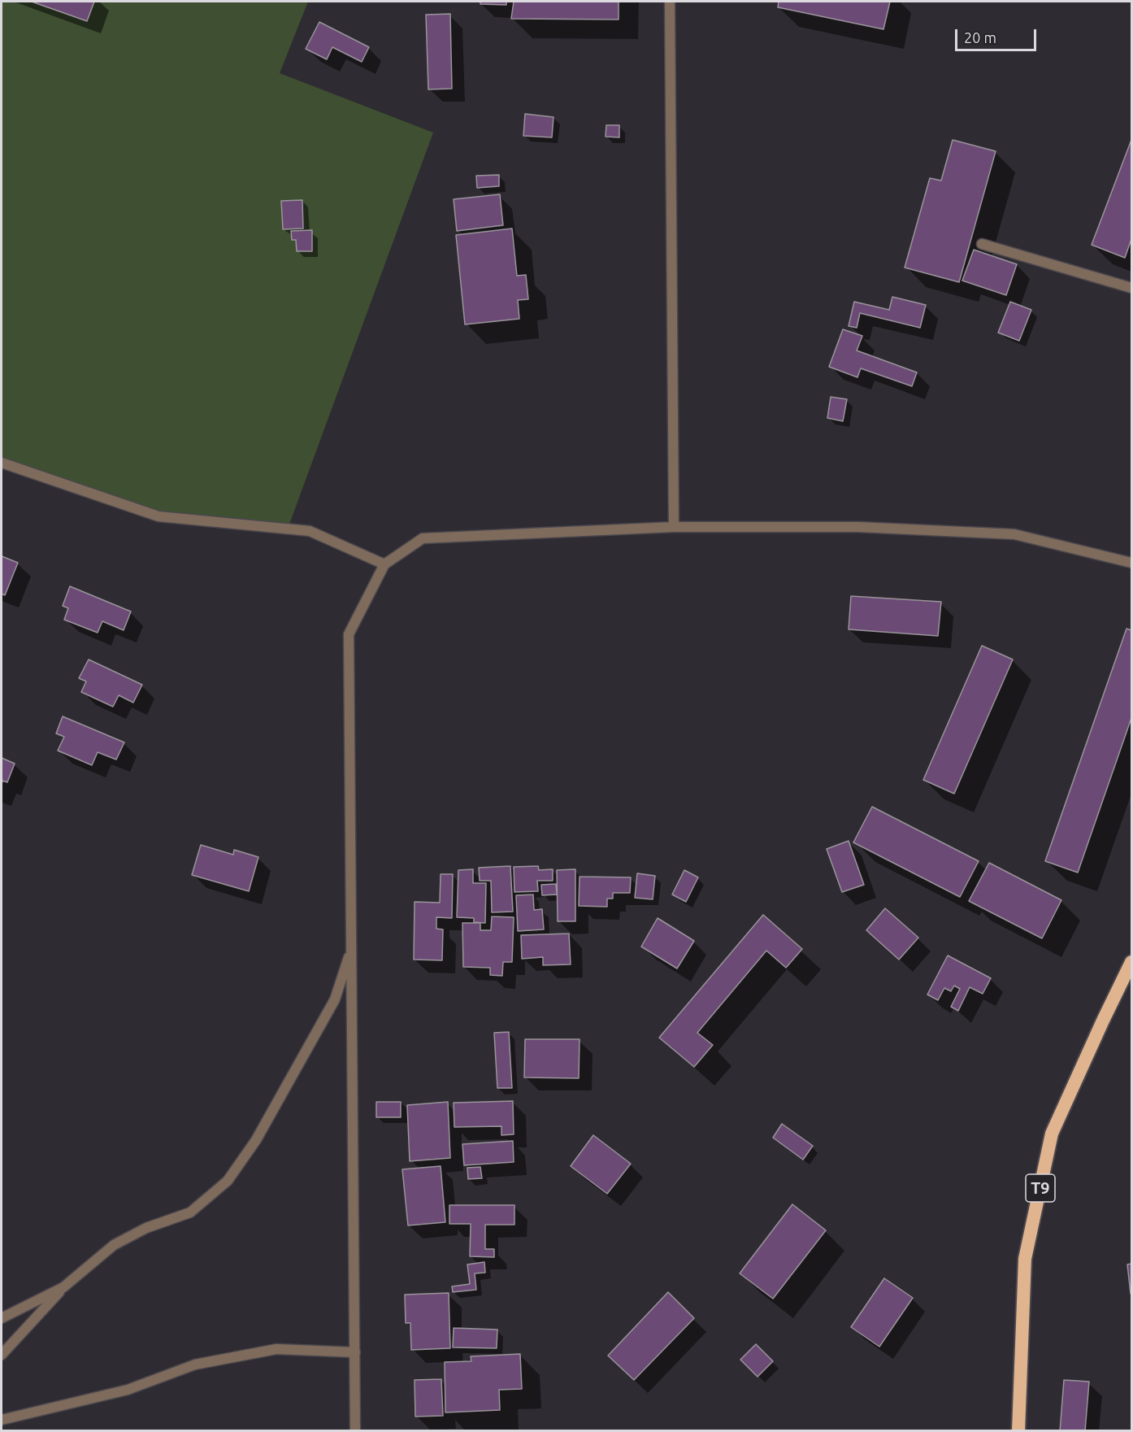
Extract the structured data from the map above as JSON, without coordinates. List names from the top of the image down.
{
  "streets": {
    "highway": ["T9"]
  },
  "scale_bar": "20 m"
}
